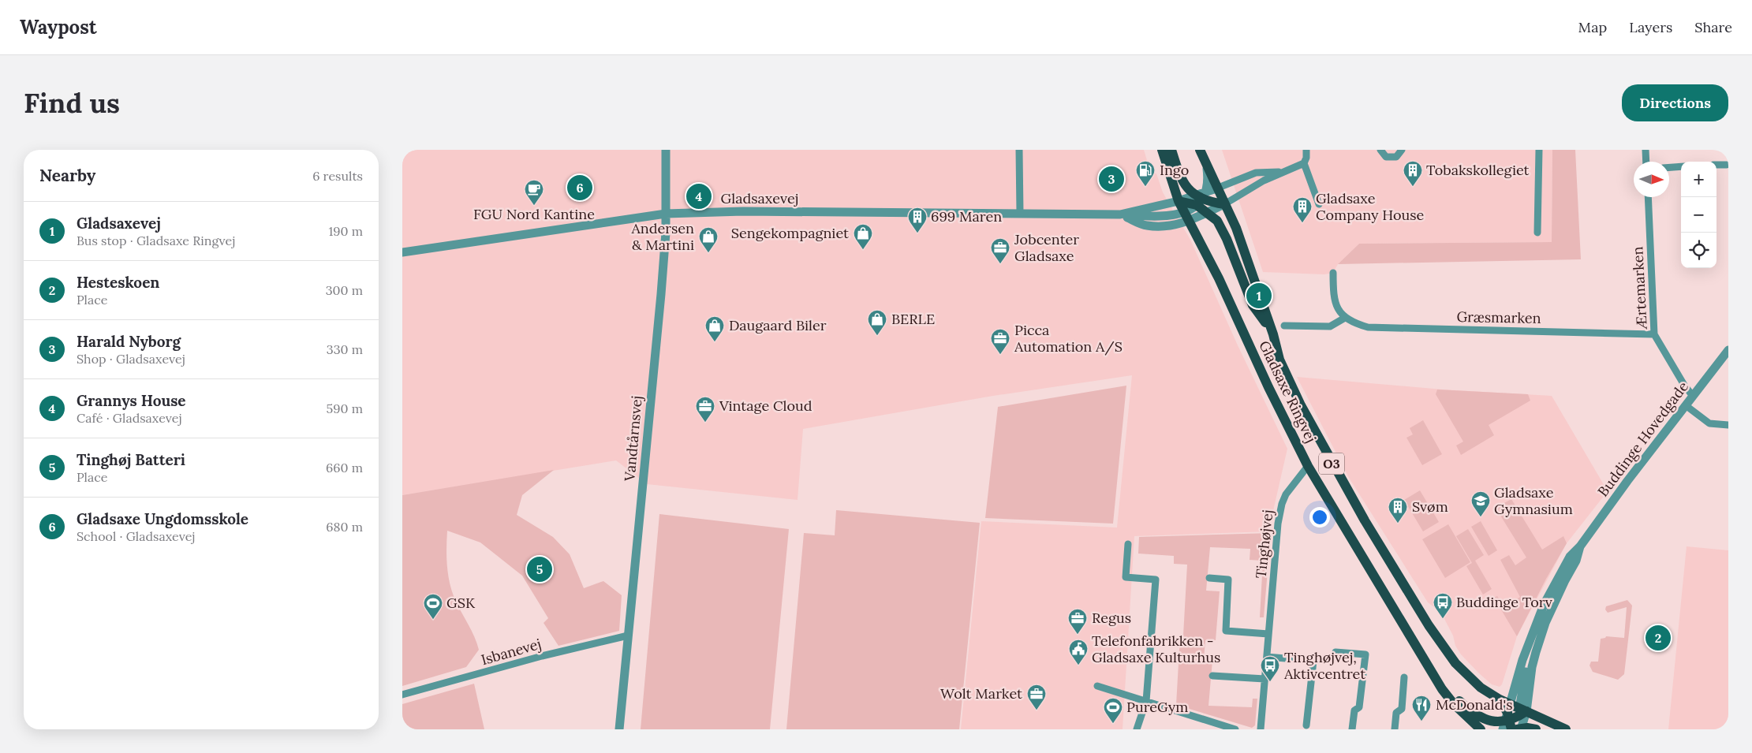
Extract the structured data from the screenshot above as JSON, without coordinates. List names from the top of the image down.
{
  "streets": {
    "main road": ["Gladsaxe Ringvej", "O3"],
    "street": [
      "Gladsaxevej",
      "Ærtemarken",
      "Græsmarken",
      "Vandtårnsvej",
      "Buddinge Hovedgade",
      "Tinghøjvej",
      "Isbanevej"
    ]
  },
  "crossings": [
    ["Gladsaxevej", "Gladsaxe Ringvej"],
    ["Gladsaxevej", "Vandtårnsvej"],
    ["Ærtemarken", "Græsmarken"],
    ["Ærtemarken", "Buddinge Hovedgade"],
    ["Gladsaxe Ringvej", "Buddinge Hovedgade"],
    ["Gladsaxe Ringvej", "O3"],
    ["Gladsaxe Ringvej", "Tinghøjvej"],
    ["Vandtårnsvej", "Isbanevej"],
    ["Buddinge Hovedgade", "O3"]
  ],
  "places": {
    "fuel station": ["Ingo"],
    "building": [
      "Tobakskollegiet",
      "Gladsaxe Company House",
      "699 Maren",
      "Svøm"
    ],
    "cafe": ["FGU Nord Kantine"],
    "shop": [
      "Sengekompagniet",
      "Andersen & Martini",
      "BERLE",
      "Daugaard Biler"
    ],
    "office": [
      "Jobcenter Gladsaxe",
      "Picca Automation A/S",
      "Vintage Cloud",
      "Regus",
      "Wolt Market"
    ],
    "school or university": ["Gladsaxe Gymnasium"],
    "bus stop": ["Buddinge Torv", "Tinghøjvej, Aktivcentret"],
    "sports": ["GSK", "PureGym"],
    "public building": ["Telefonfabrikken - Gladsaxe Kulturhus"],
    "restaurant": ["McDonald's"]
  },
  "north": "right",
  "page": {
    "header": "Waypost",
    "nav": ["Map", "Layers", "Share"],
    "buttons": "Directions",
    "title": "Find us",
    "heading": ["Nearby", "6 results"],
    "map_buttons": ["+", "−"],
    "pins": [
      "3",
      "6",
      "4",
      "1",
      "5",
      "2"
    ],
    "list": [
      {
        "mark": "1",
        "name": "Gladsaxevej",
        "note": "Bus stop · Gladsaxe Ringvej",
        "value": "190 m"
      },
      {
        "mark": "2",
        "name": "Hesteskoen",
        "note": "Place",
        "value": "300 m"
      },
      {
        "mark": "3",
        "name": "Harald Nyborg",
        "note": "Shop · Gladsaxevej",
        "value": "330 m"
      },
      {
        "mark": "4",
        "name": "Grannys House",
        "note": "Café · Gladsaxevej",
        "value": "590 m"
      },
      {
        "mark": "5",
        "name": "Tinghøj Batteri",
        "note": "Place",
        "value": "660 m"
      },
      {
        "mark": "6",
        "name": "Gladsaxe Ungdomsskole",
        "note": "School · Gladsaxevej",
        "value": "680 m"
      }
    ]
  }
}
